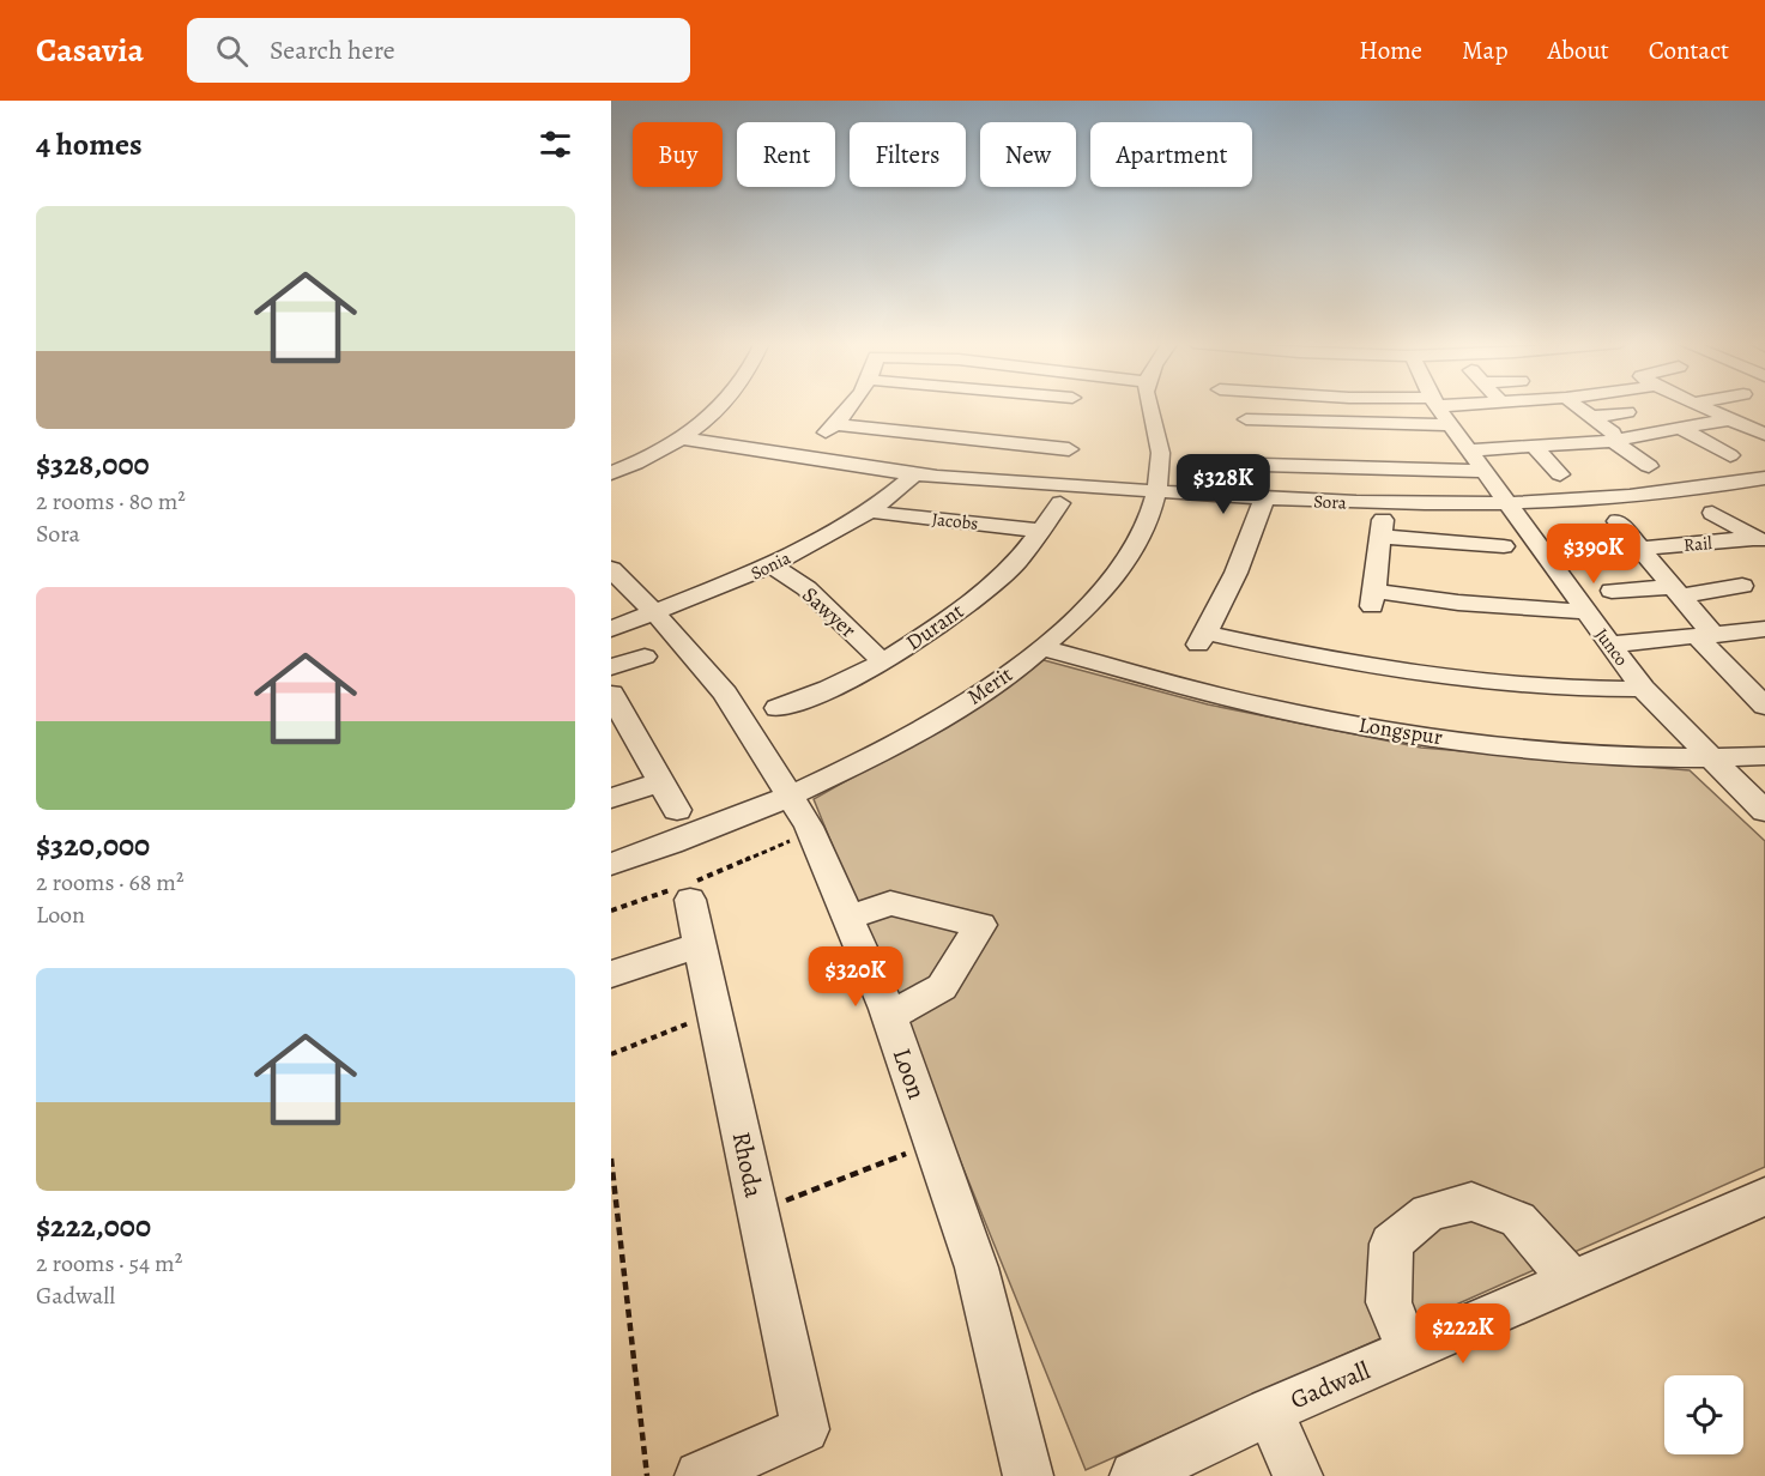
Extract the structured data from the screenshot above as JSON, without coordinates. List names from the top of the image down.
{
  "streets": {
    "street": [
      "Sora",
      "Jacobs",
      "Rail",
      "Sonia",
      "Sawyer",
      "Durant",
      "Junco",
      "Merit",
      "Longspur",
      "Loon",
      "Rhoda",
      "Gadwall"
    ]
  },
  "crossings": [
    ["Sora", "Sonia"],
    ["Sora", "Junco"],
    ["Sora", "Merit"],
    ["Jacobs", "Sonia"],
    ["Jacobs", "Durant"],
    ["Sonia", "Sawyer"],
    ["Sonia", "Loon"],
    ["Sawyer", "Durant"],
    ["Junco", "Longspur"],
    ["Merit", "Longspur"],
    ["Merit", "Loon"]
  ],
  "page": {
    "header": "Casavia",
    "search": "Search here",
    "nav": [
      "Home",
      "Map",
      "About",
      "Contact"
    ],
    "heading": "4 homes",
    "chip": [
      "Buy",
      "Rent",
      "Filters",
      "New",
      "Apartment"
    ],
    "list": [
      {
        "name": "$328,000",
        "note": "2 rooms · 80 m² · Sora"
      },
      {
        "name": "$320,000",
        "note": "2 rooms · 68 m² · Loon"
      },
      {
        "name": "$222,000",
        "note": "2 rooms · 54 m² · Gadwall"
      }
    ],
    "price": [
      "$328K",
      "$390K",
      "$320K",
      "$222K"
    ]
  }
}
